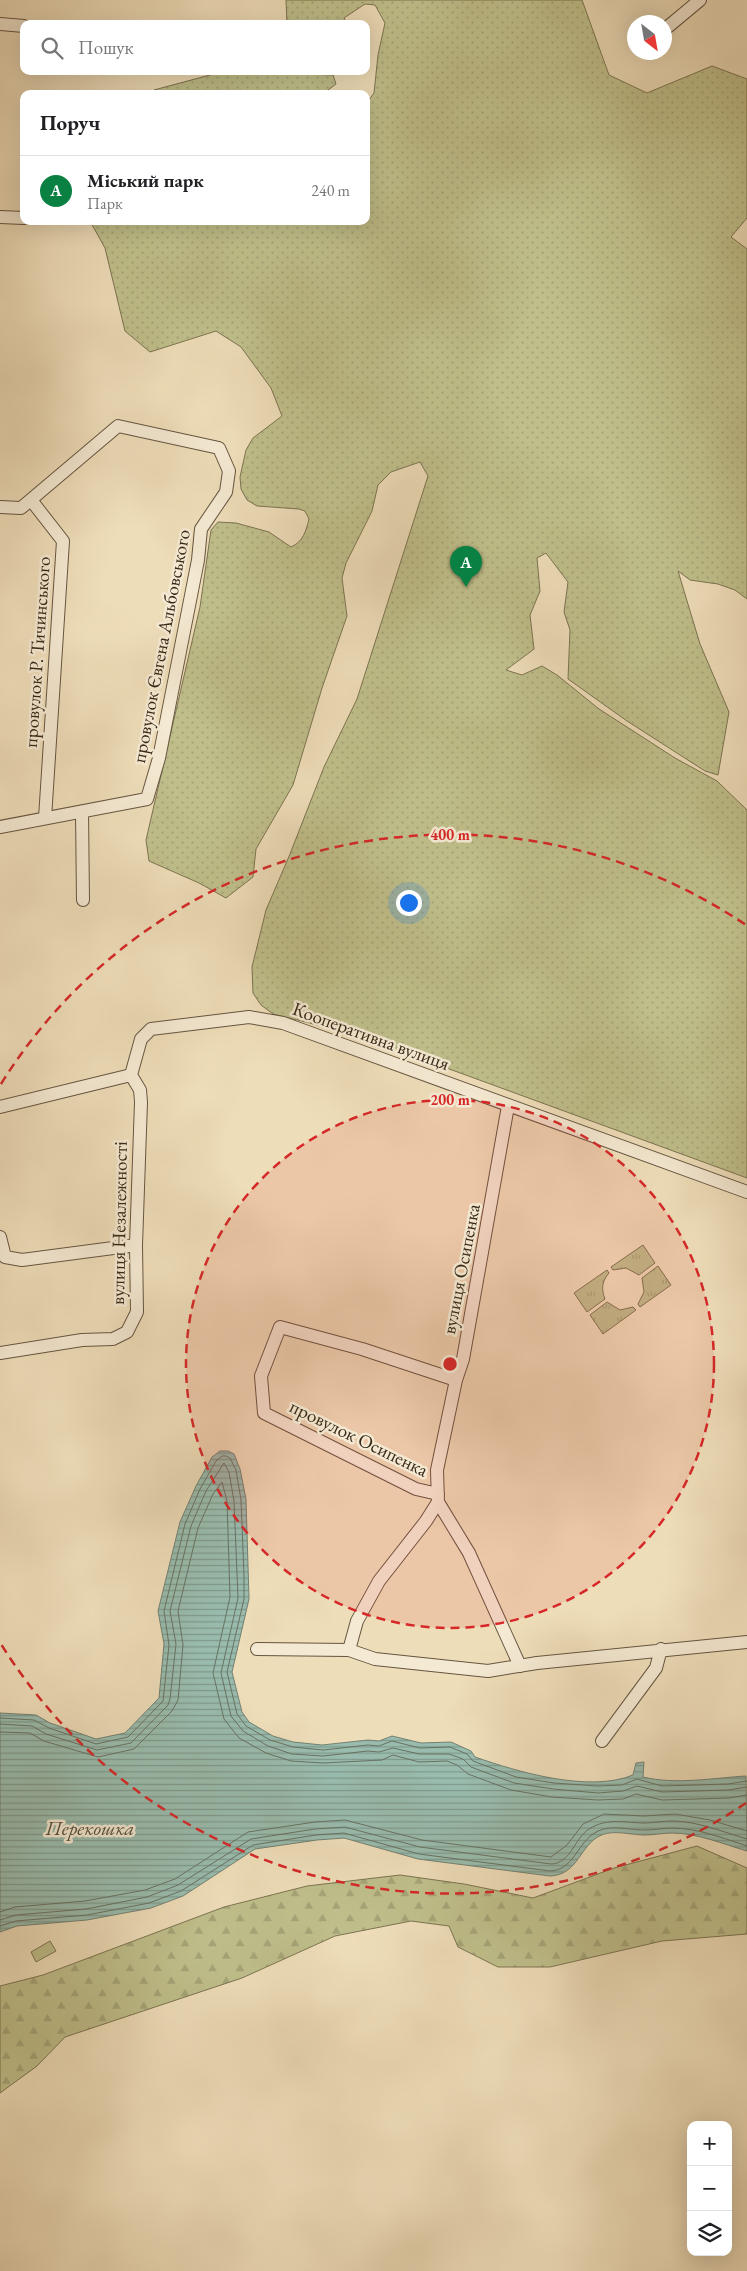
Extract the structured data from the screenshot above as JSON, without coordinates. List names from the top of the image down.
{
  "streets": {
    "street": [
      "провулок Євгена Альбовського",
      "провулок Р. Тичинського",
      "Кооперативна вулиця",
      "вулиця Незалежності",
      "вулиця Осипенка",
      "провулок Осипенка"
    ]
  },
  "crossings": [
    ["провулок Євгена Альбовського", "провулок Р. Тичинського"],
    ["Кооперативна вулиця", "вулиця Незалежності"],
    ["Кооперативна вулиця", "вулиця Осипенка"],
    ["вулиця Осипенка", "провулок Осипенка"]
  ],
  "water": ["Перекошка"],
  "north": "bottom right",
  "page": {
    "search": "Пошук",
    "heading": "Поруч",
    "list": [
      {
        "mark": "A",
        "name": "Міський парк",
        "note": "Парк",
        "value": "240 m"
      }
    ],
    "pins": "A",
    "map_buttons": ["+", "−"]
  },
  "rings": ["400 m", "200 m"]
}
